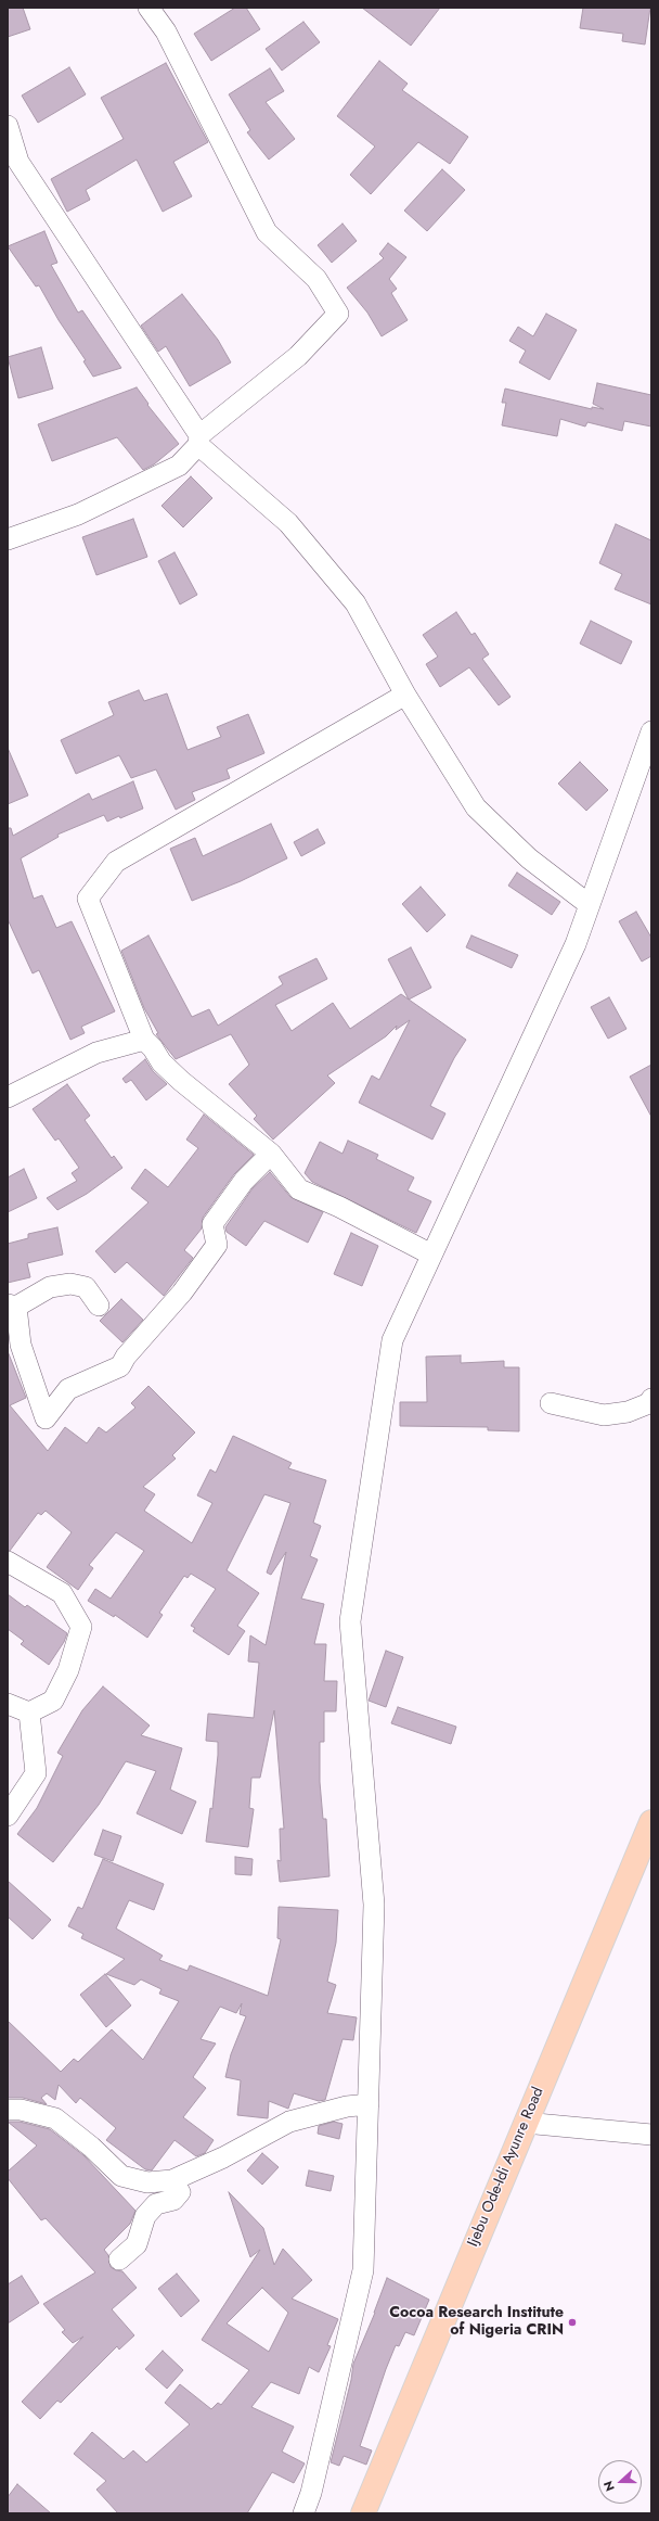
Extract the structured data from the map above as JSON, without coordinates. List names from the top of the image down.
{
  "streets": {
    "main road": ["Ijebu Ode-Idi Ayunre Road"]
  },
  "places": ["Cocoa Research Institute of Nigeria CRIN"],
  "north": "left"
}
